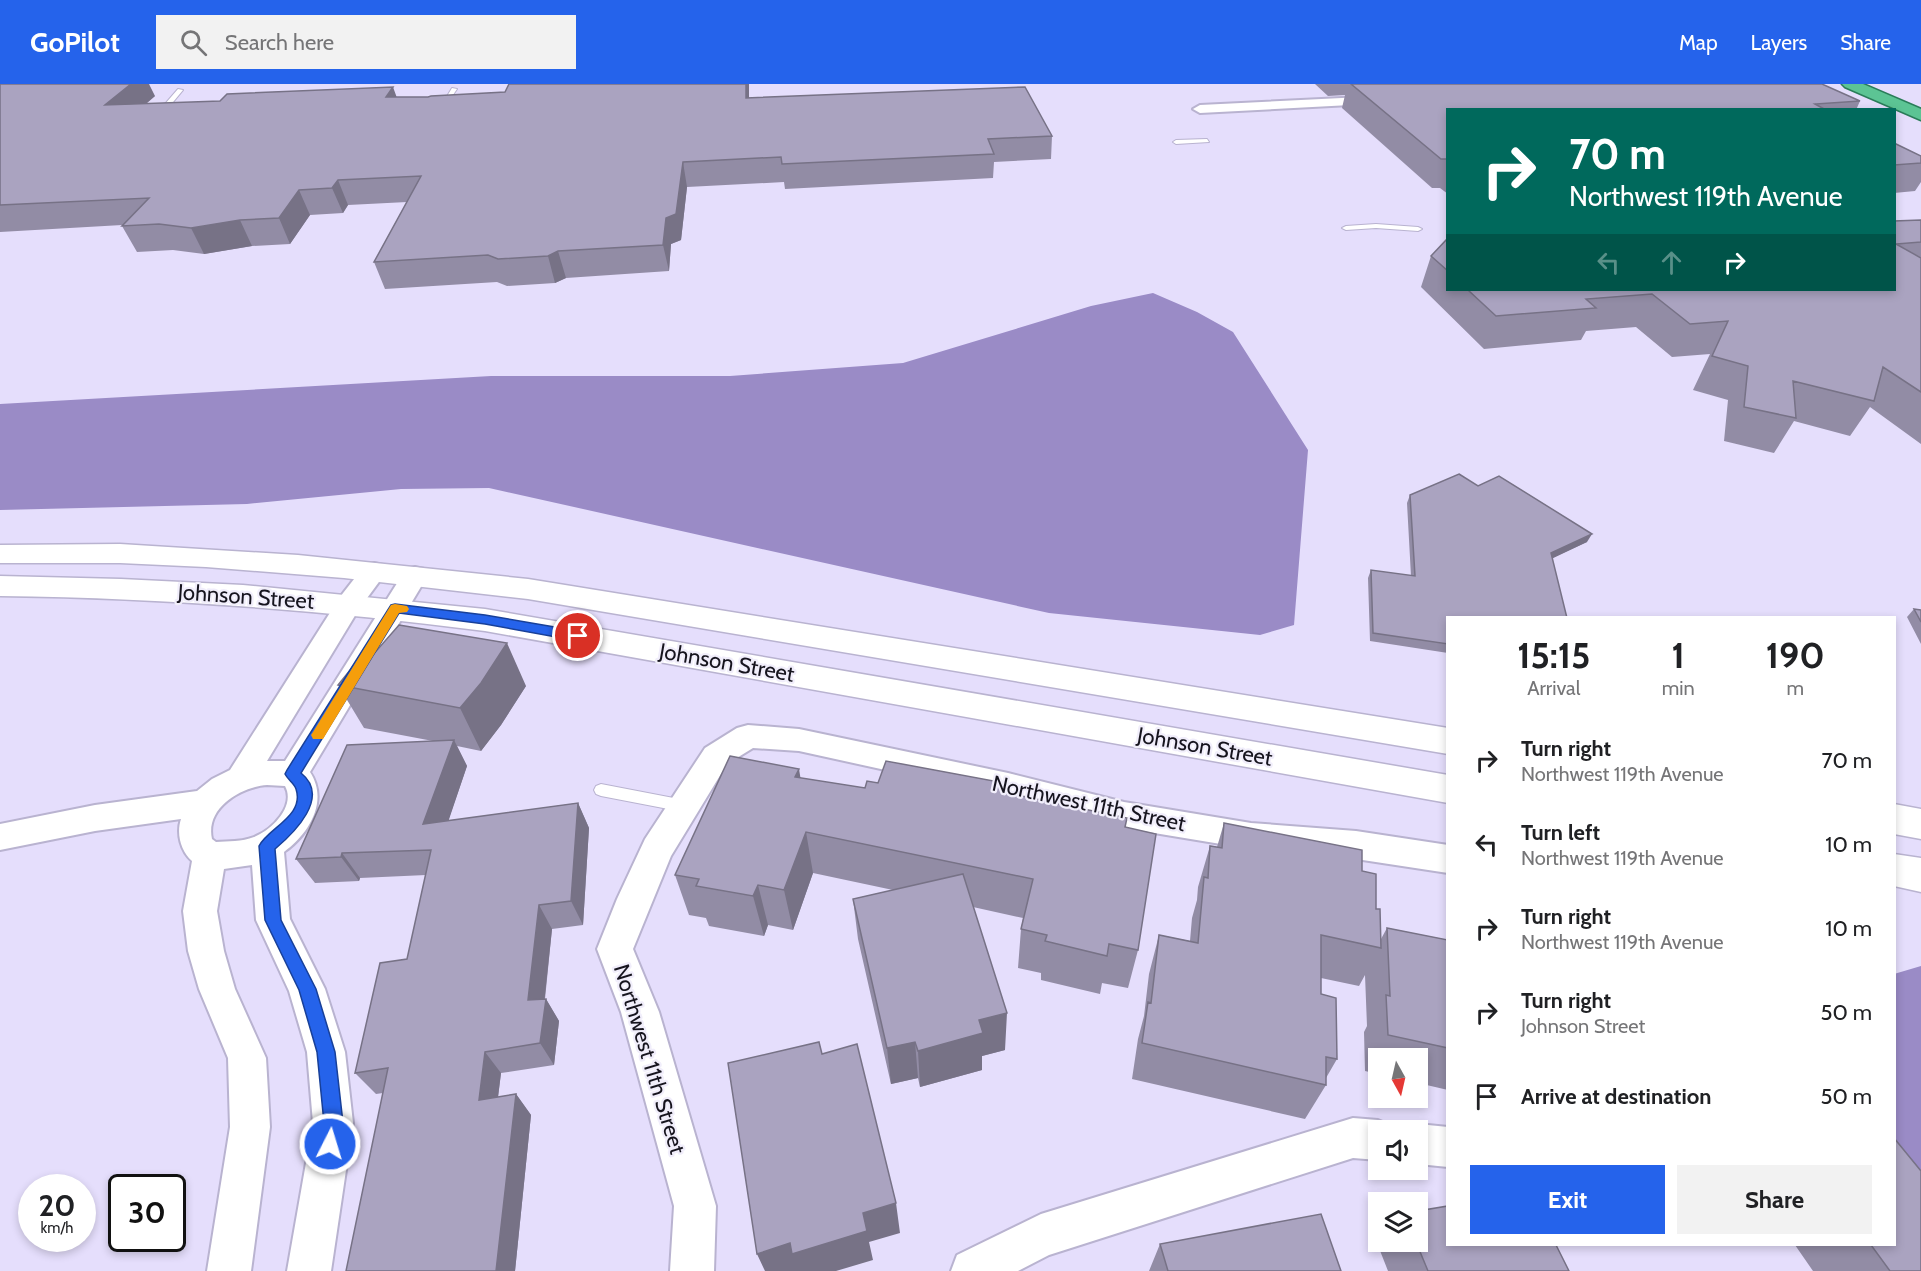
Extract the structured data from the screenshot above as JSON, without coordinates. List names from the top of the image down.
{
  "streets": {
    "street": ["Johnson Street", "Northwest 11th Street"]
  },
  "north": "bottom",
  "page": {
    "header": "GoPilot",
    "search": "Search here",
    "nav": ["Map", "Layers", "Share"],
    "turn": ["70 m", "Northwest 119th Avenue"],
    "eta": [
      "15:15",
      "Arrival",
      "1",
      "min",
      "190",
      "m"
    ],
    "list": [
      {
        "name": "Turn right",
        "note": "Northwest 119th Avenue",
        "value": "70 m"
      },
      {
        "name": "Turn left",
        "note": "Northwest 119th Avenue",
        "value": "10 m"
      },
      {
        "name": "Turn right",
        "note": "Northwest 119th Avenue",
        "value": "10 m"
      },
      {
        "name": "Turn right",
        "note": "Johnson Street",
        "value": "50 m"
      },
      {
        "name": "Arrive at destination",
        "value": "50 m"
      }
    ],
    "buttons": ["Exit", "Share"],
    "speed": "20 km/h",
    "limit": "30"
  }
}
